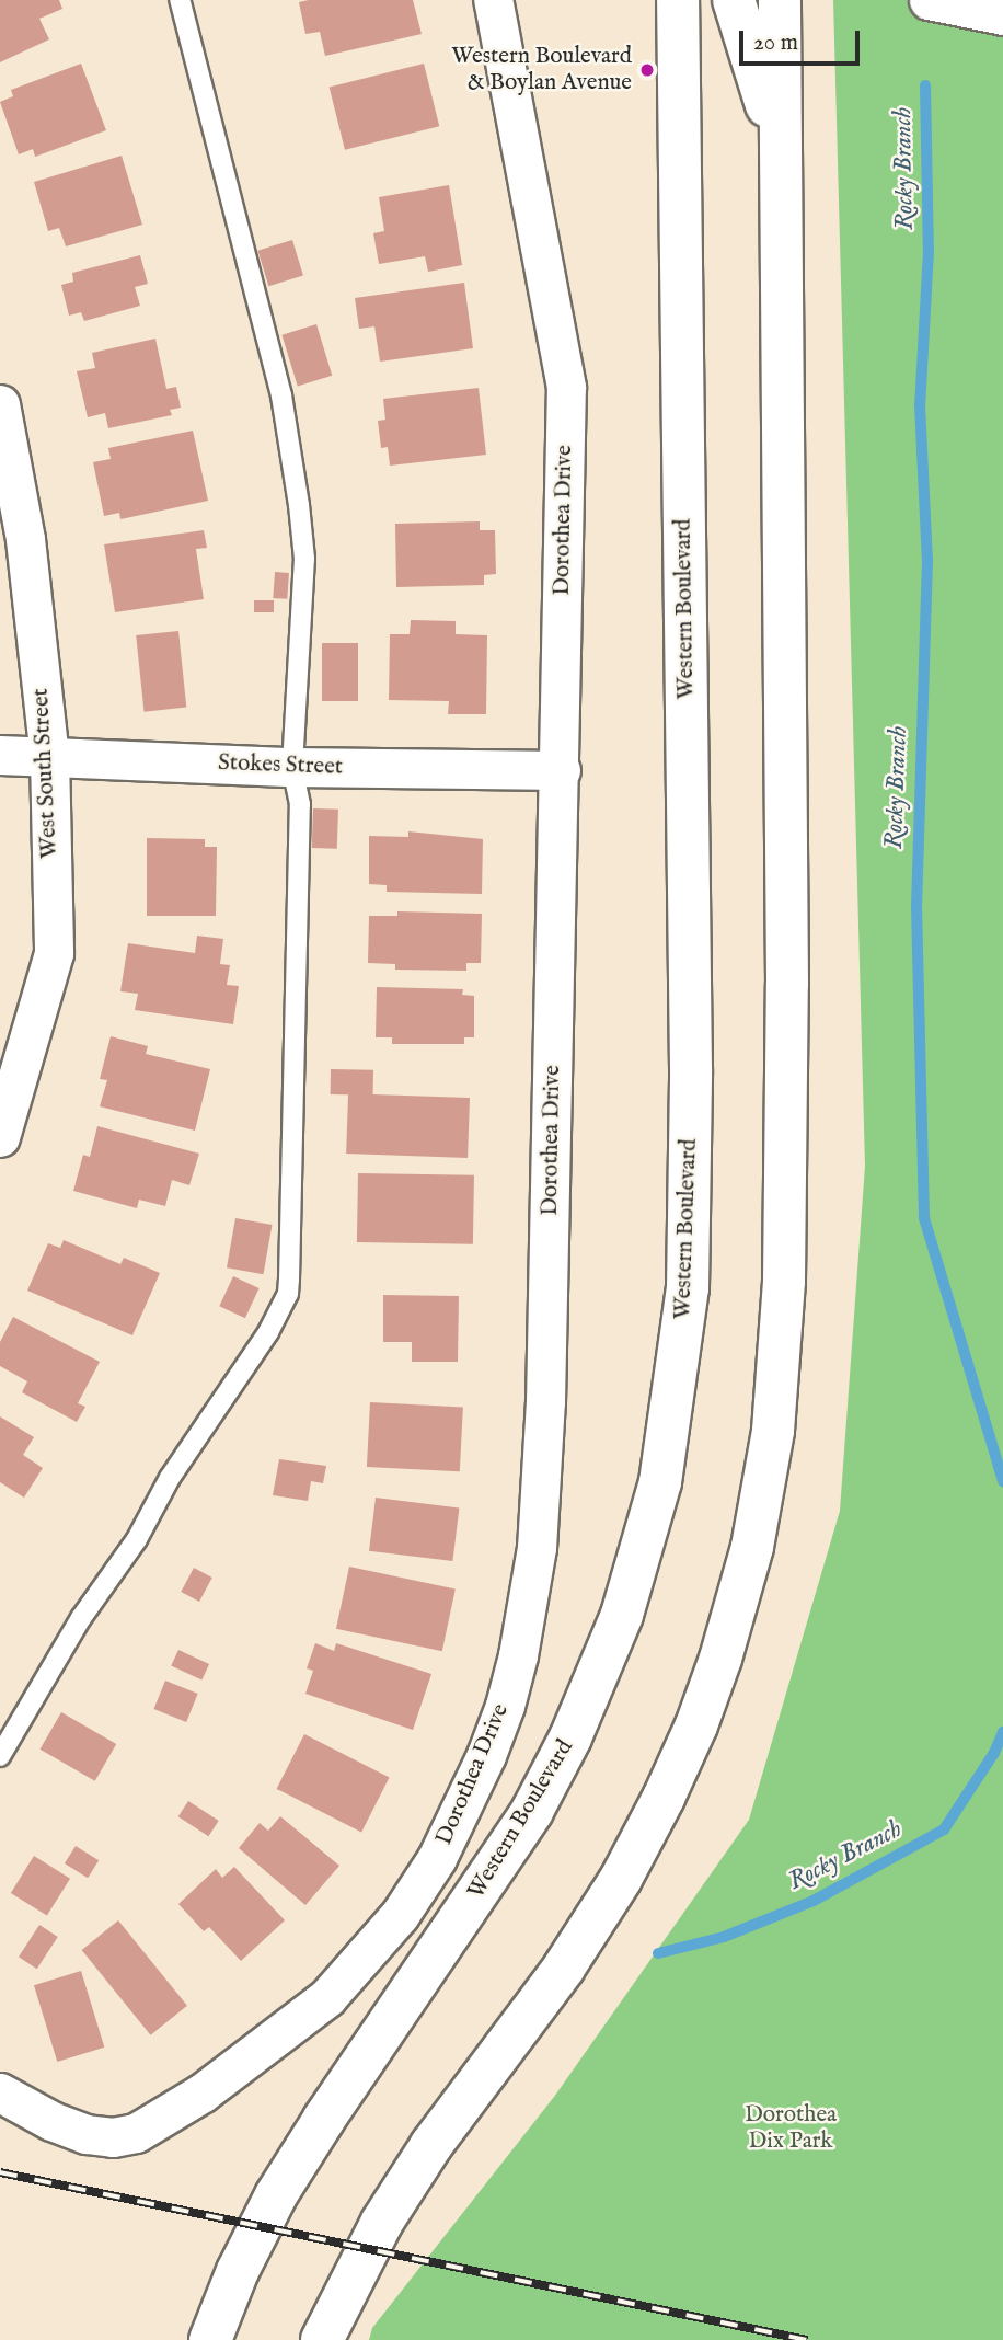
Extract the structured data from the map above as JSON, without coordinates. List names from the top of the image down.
{
  "streets": {
    "main road": ["Western Boulevard"],
    "street": ["Dorothea Drive", "Stokes Street", "West South Street"]
  },
  "crossings": [
    ["Dorothea Drive", "Stokes Street"],
    ["Stokes Street", "West South Street"]
  ],
  "water": ["Rocky Branch"],
  "parks": ["Dorothea Dix Park"],
  "places": ["Western Boulevard & Boylan Avenue"],
  "scale_bar": "20 m"
}
